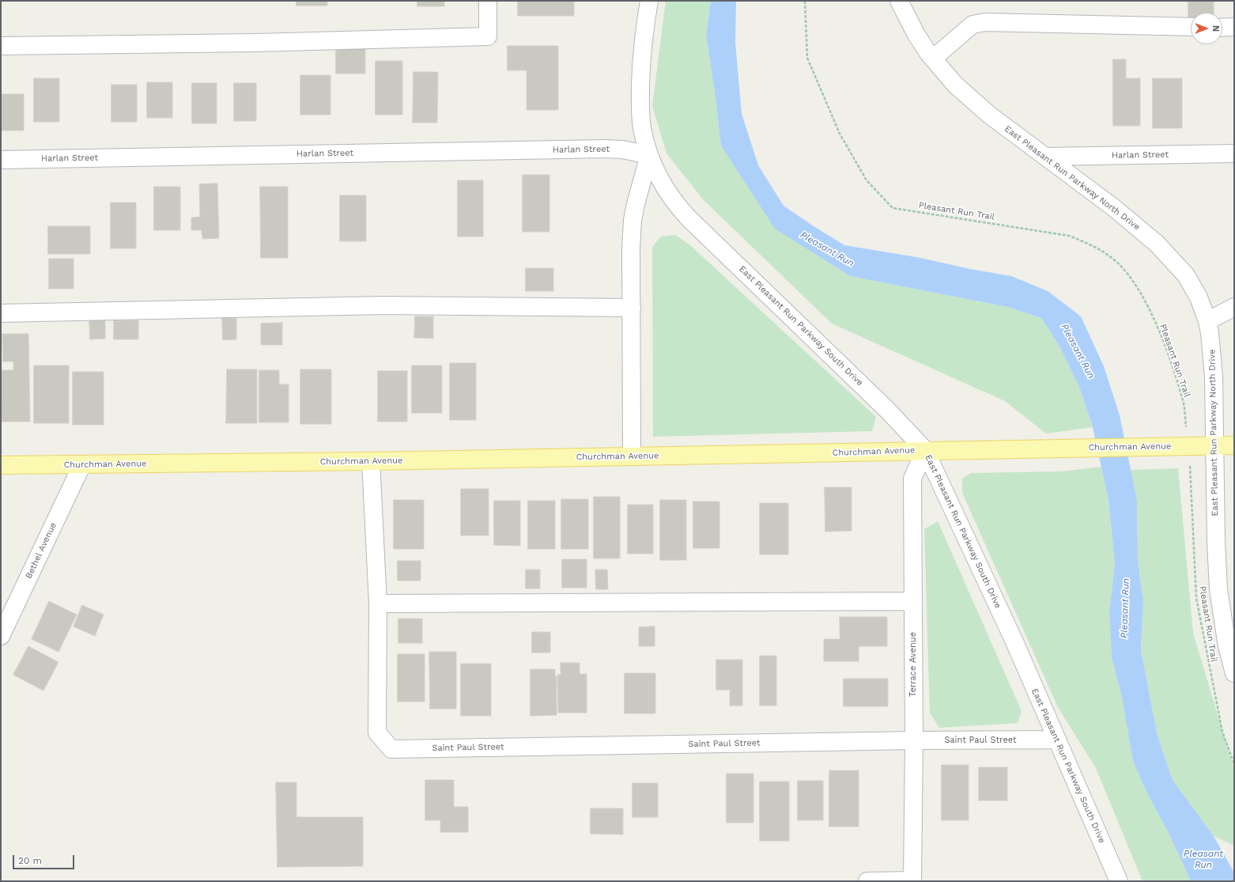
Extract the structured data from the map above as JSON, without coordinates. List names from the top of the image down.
{
  "streets": {
    "main road": ["Churchman Avenue"],
    "street": [
      "Harlan Street",
      "East Pleasant Run Parkway North Drive",
      "East Pleasant Run Parkway South Drive",
      "Bethel Avenue",
      "Terrace Avenue",
      "Saint Paul Street"
    ],
    "path": ["Pleasant Run Trail"]
  },
  "crossings": [
    ["Harlan Street", "East Pleasant Run Parkway North Drive"],
    ["Harlan Street", "East Pleasant Run Parkway South Drive"],
    ["East Pleasant Run Parkway North Drive", "Churchman Avenue"],
    ["Pleasant Run Trail", "Churchman Avenue"],
    ["East Pleasant Run Parkway South Drive", "Churchman Avenue"],
    ["East Pleasant Run Parkway South Drive", "Terrace Avenue"],
    ["East Pleasant Run Parkway South Drive", "Saint Paul Street"],
    ["Churchman Avenue", "Bethel Avenue"],
    ["Churchman Avenue", "Terrace Avenue"],
    ["Terrace Avenue", "Saint Paul Street"]
  ],
  "water": ["Pleasant Run"],
  "scale_bar": "20 m",
  "north": "right"
}
